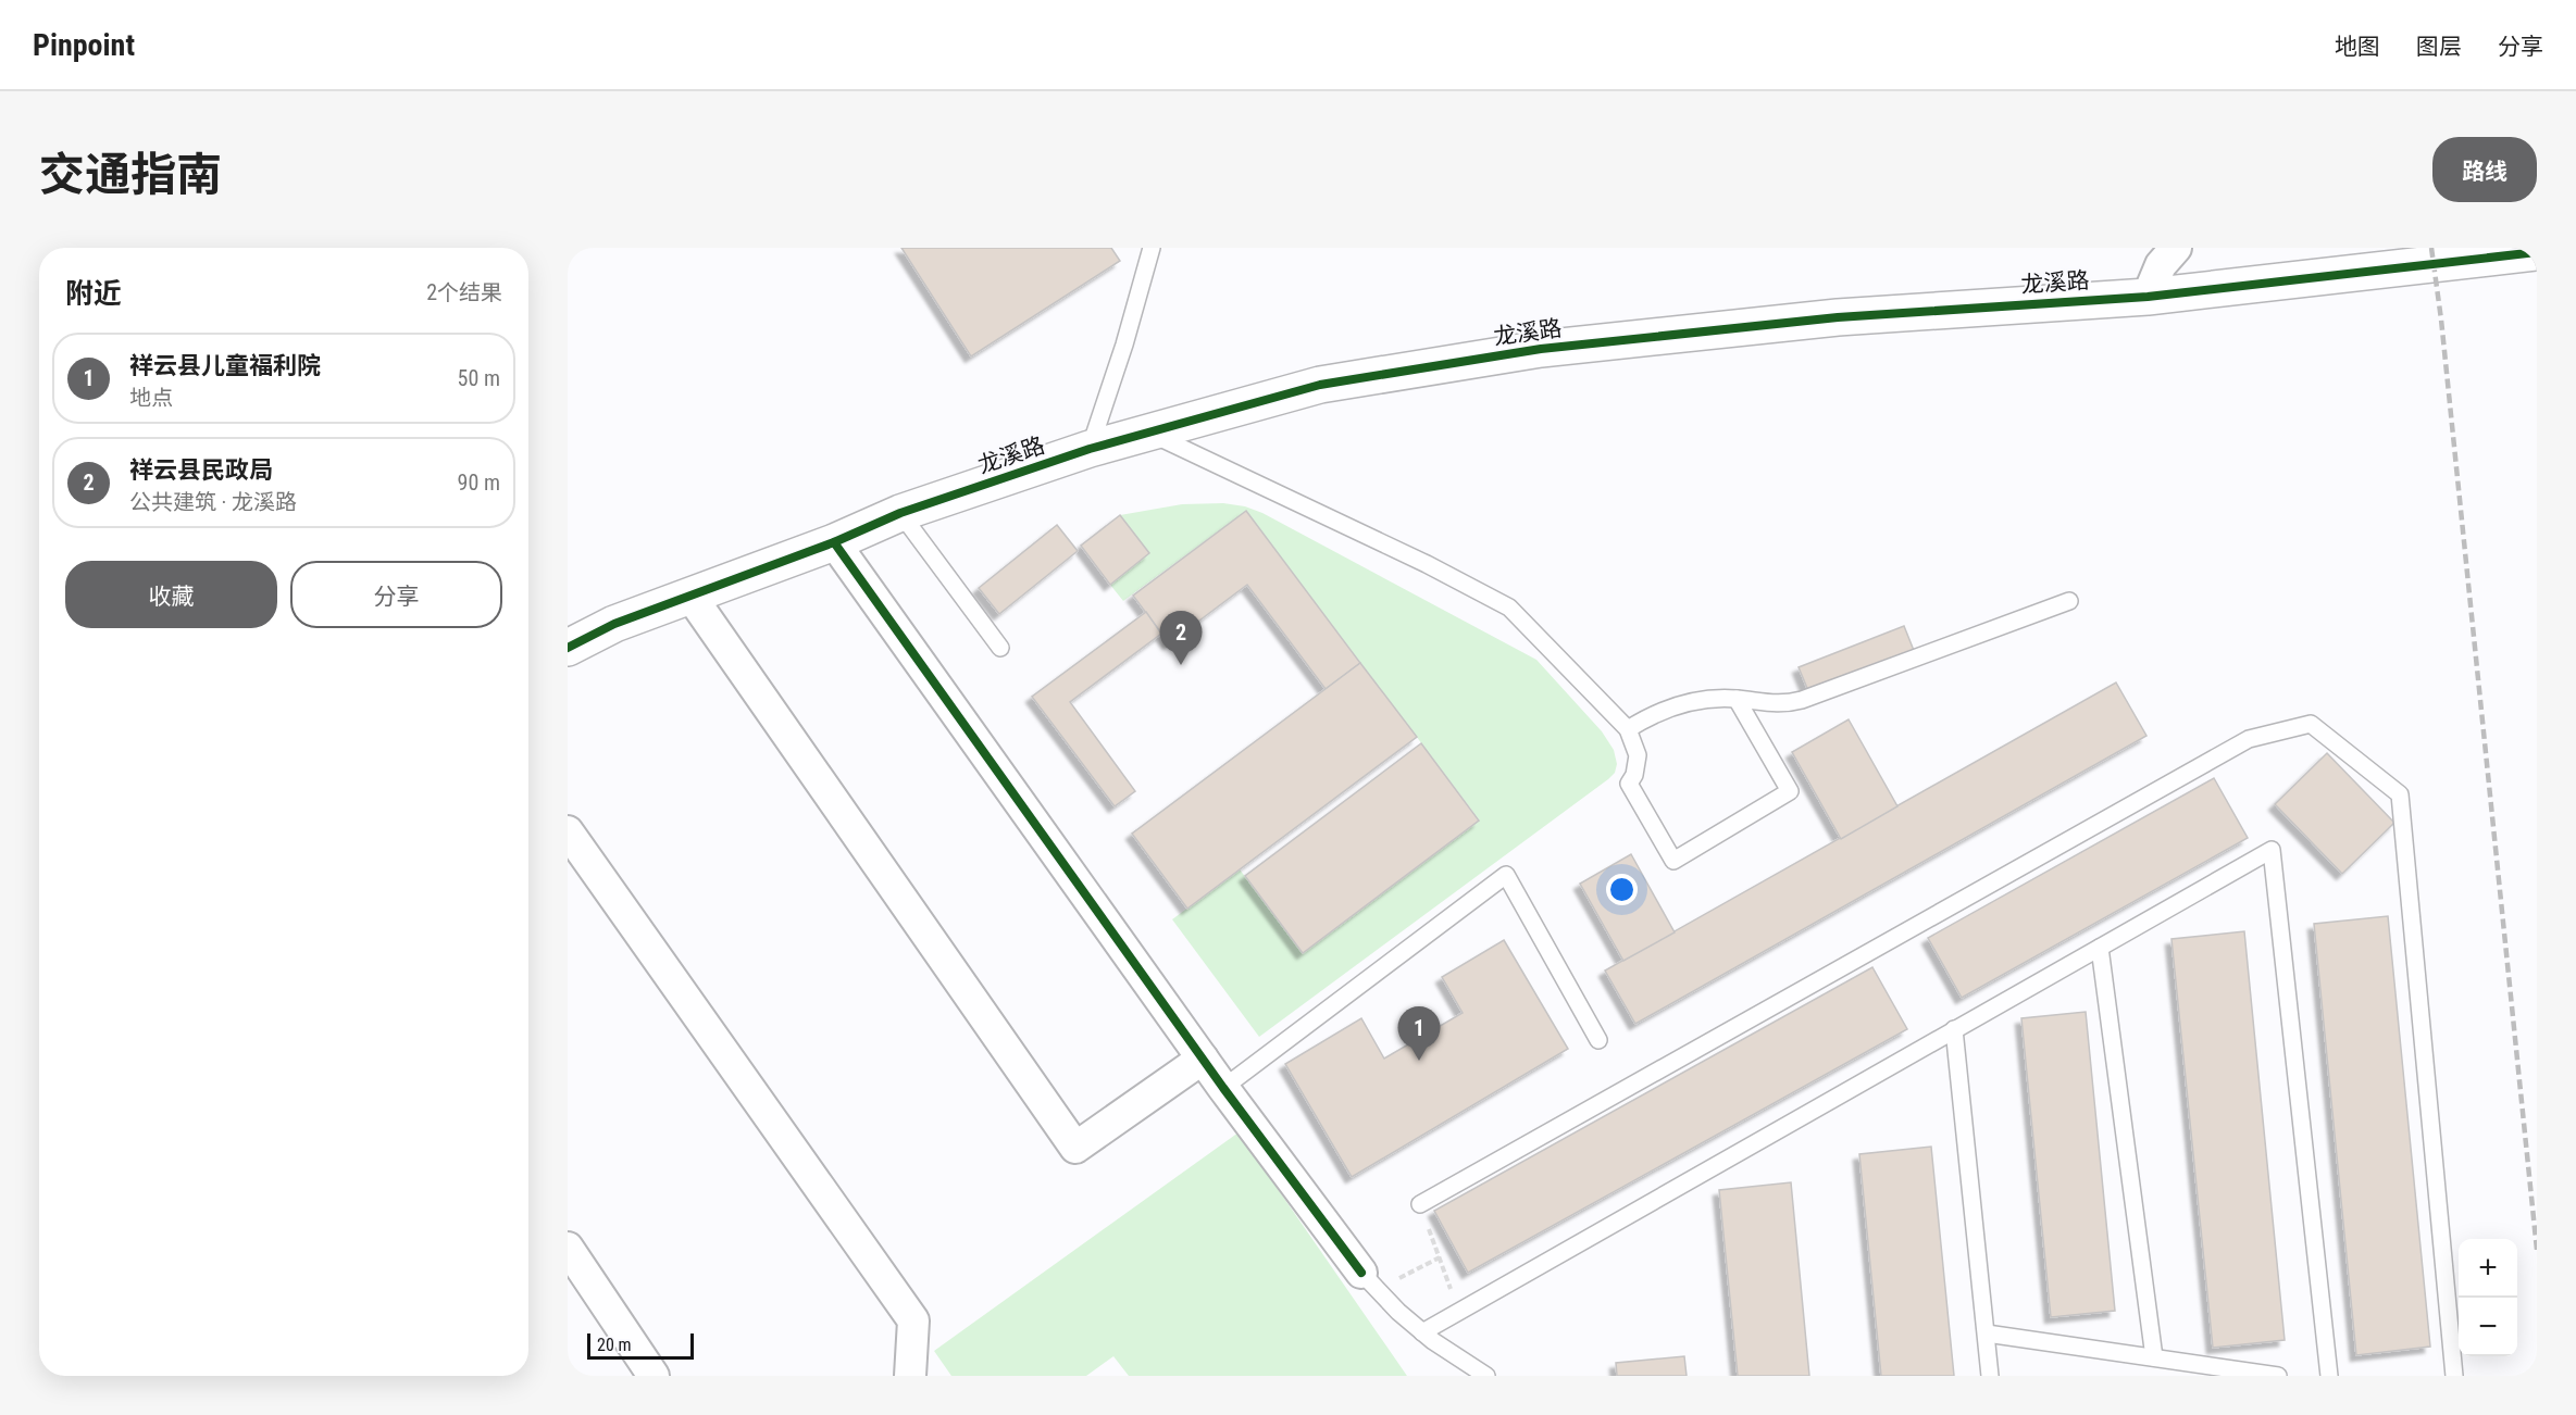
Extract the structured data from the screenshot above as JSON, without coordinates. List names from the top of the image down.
{
  "streets": {
    "street": ["龙溪路"]
  },
  "scale_bar": "20 m",
  "page": {
    "header": "Pinpoint",
    "nav": ["地图", "图层", "分享"],
    "title": "交通指南",
    "buttons": [
      "路线",
      ["收藏", "分享"]
    ],
    "heading": ["附近", "2个结果"],
    "list": [
      {
        "mark": "1",
        "name": "祥云县儿童福利院",
        "note": "地点",
        "value": "50 m"
      },
      {
        "mark": "2",
        "name": "祥云县民政局",
        "note": "公共建筑 · 龙溪路",
        "value": "90 m"
      }
    ],
    "pins": ["2", "1"],
    "map_buttons": ["+", "−"],
    "scale": "20 m"
  }
}
